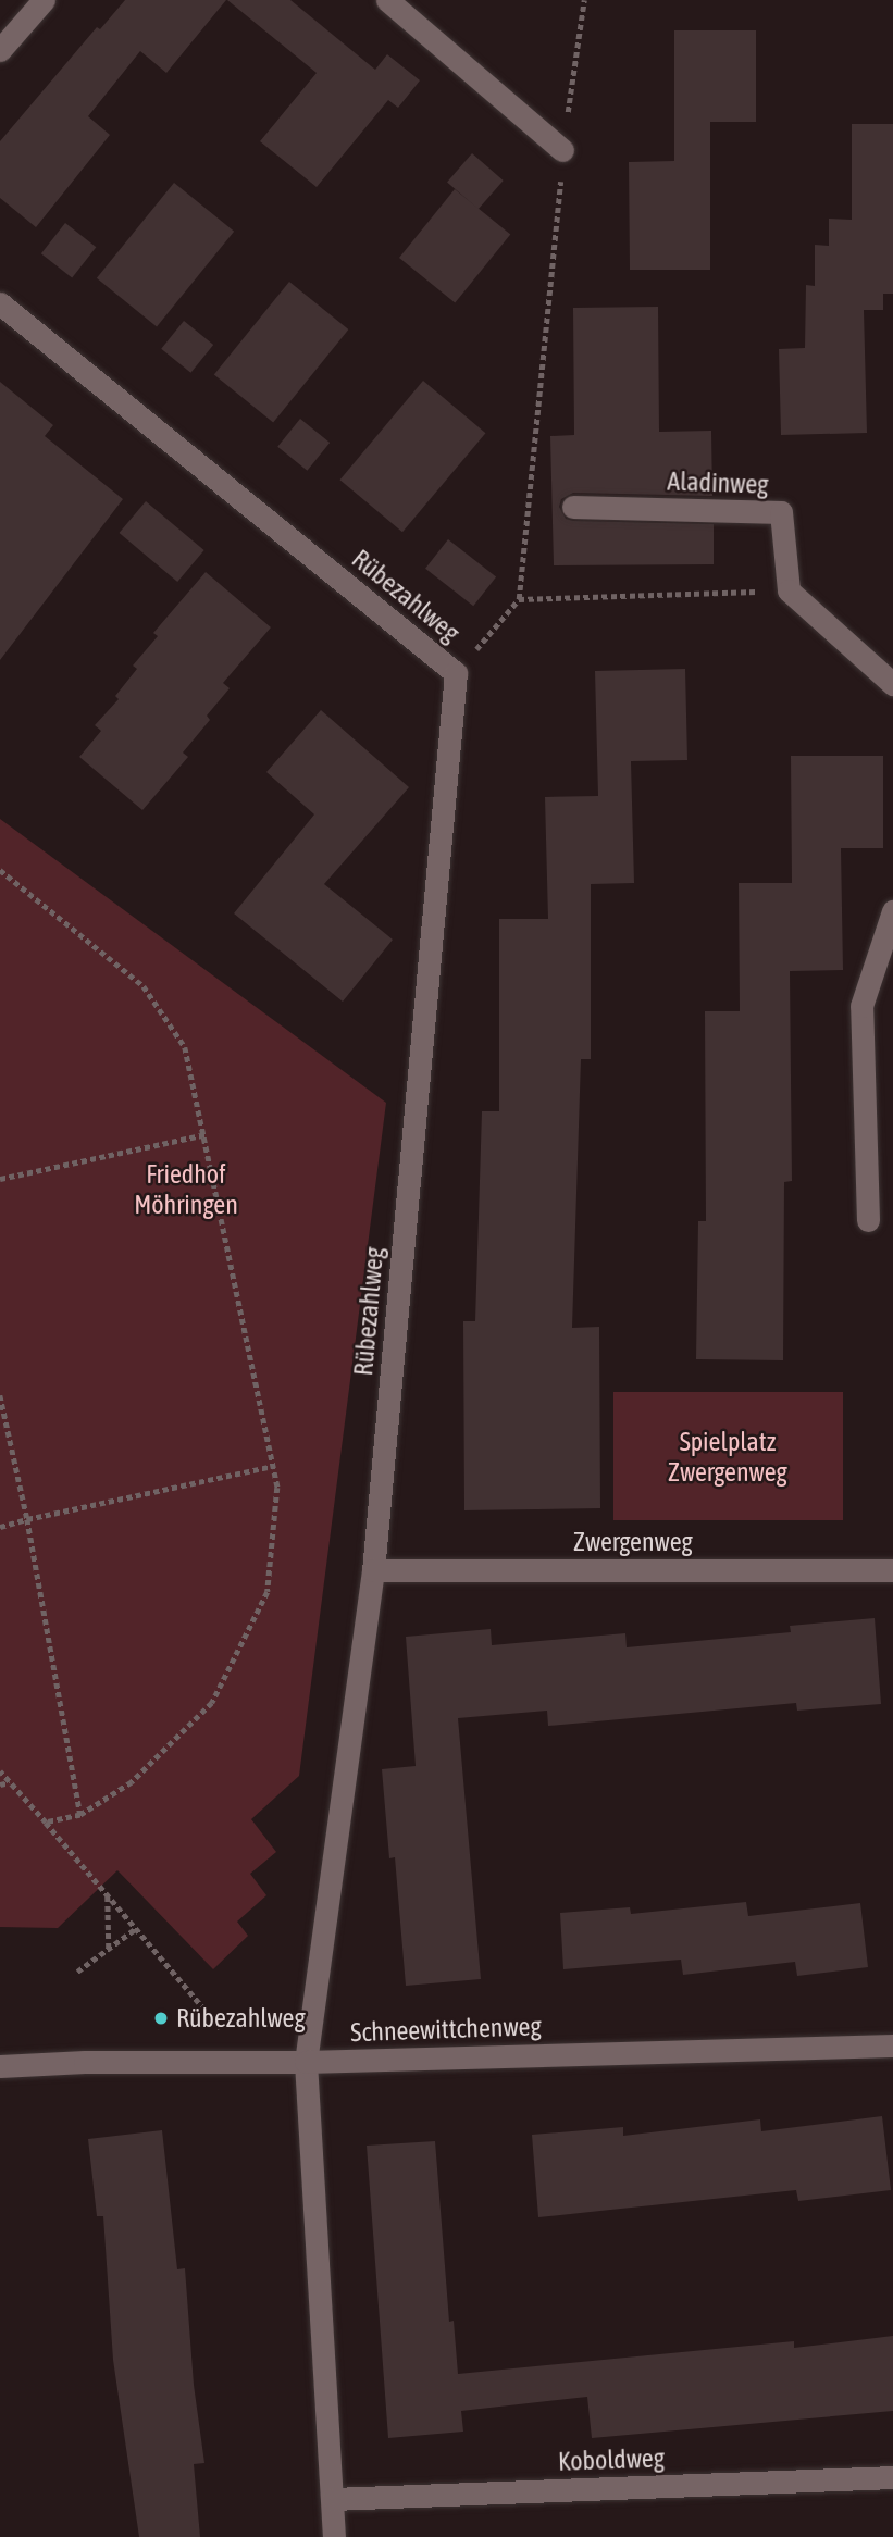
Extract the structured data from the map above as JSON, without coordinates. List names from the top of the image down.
{
  "streets": {
    "street": [
      "Aladinweg",
      "Rübezahlweg",
      "Zwergenweg",
      "Schneewittchenweg",
      "Koboldweg"
    ]
  },
  "crossings": [
    ["Rübezahlweg", "Zwergenweg"],
    ["Rübezahlweg", "Schneewittchenweg"],
    ["Rübezahlweg", "Koboldweg"]
  ],
  "parks": ["Friedhof Möhringen", "Spielplatz Zwergenweg"],
  "places": ["Rübezahlweg"]
}
